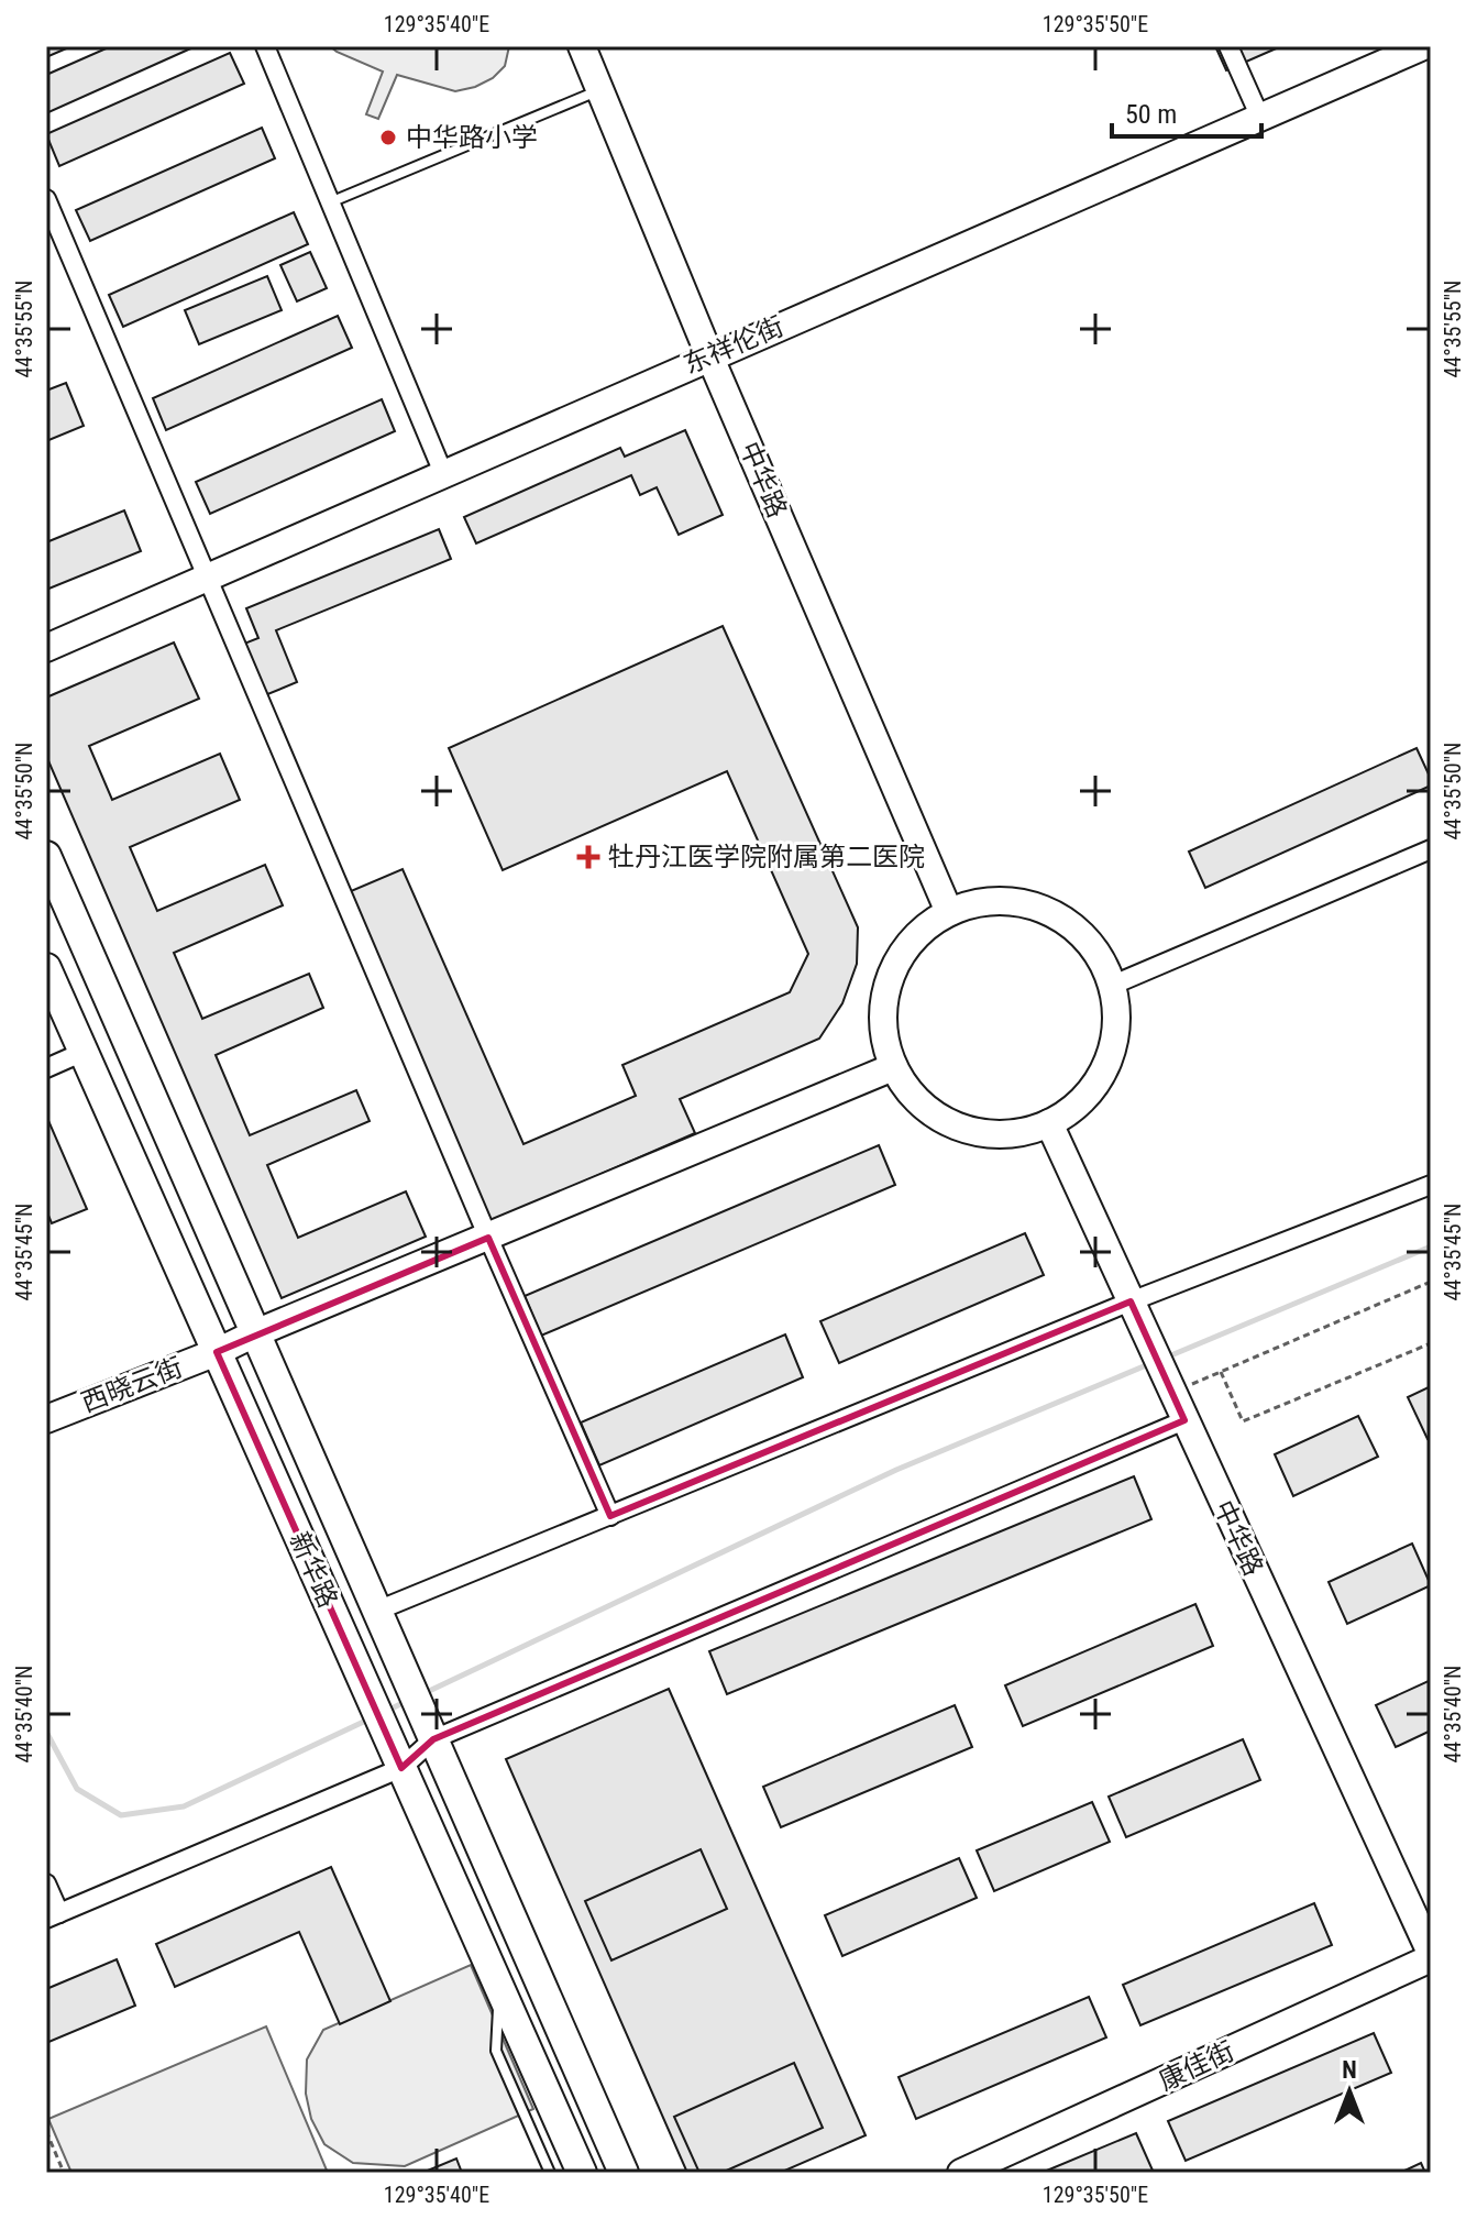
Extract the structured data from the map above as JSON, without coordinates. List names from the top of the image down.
{
  "streets": {
    "main road": ["新华路"],
    "street": [
      "东祥伦街",
      "中华路",
      "西晓云街",
      "康佳街"
    ]
  },
  "crossings": [
    ["东祥伦街", "中华路"],
    ["中华路", "西晓云街"],
    ["中华路", "康佳街"],
    ["西晓云街", "新华路"]
  ],
  "places": {
    "other": ["中华路小学"],
    "health": ["牡丹江医学院附属第二医院"]
  },
  "scale_bar": "50 m",
  "north": "top",
  "coordinates": [
    "129°35'40\"E",
    "129°35'50\"E",
    "44°35'55\"N",
    "44°35'50\"N",
    "44°35'45\"N",
    "44°35'40\"N"
  ]
}
